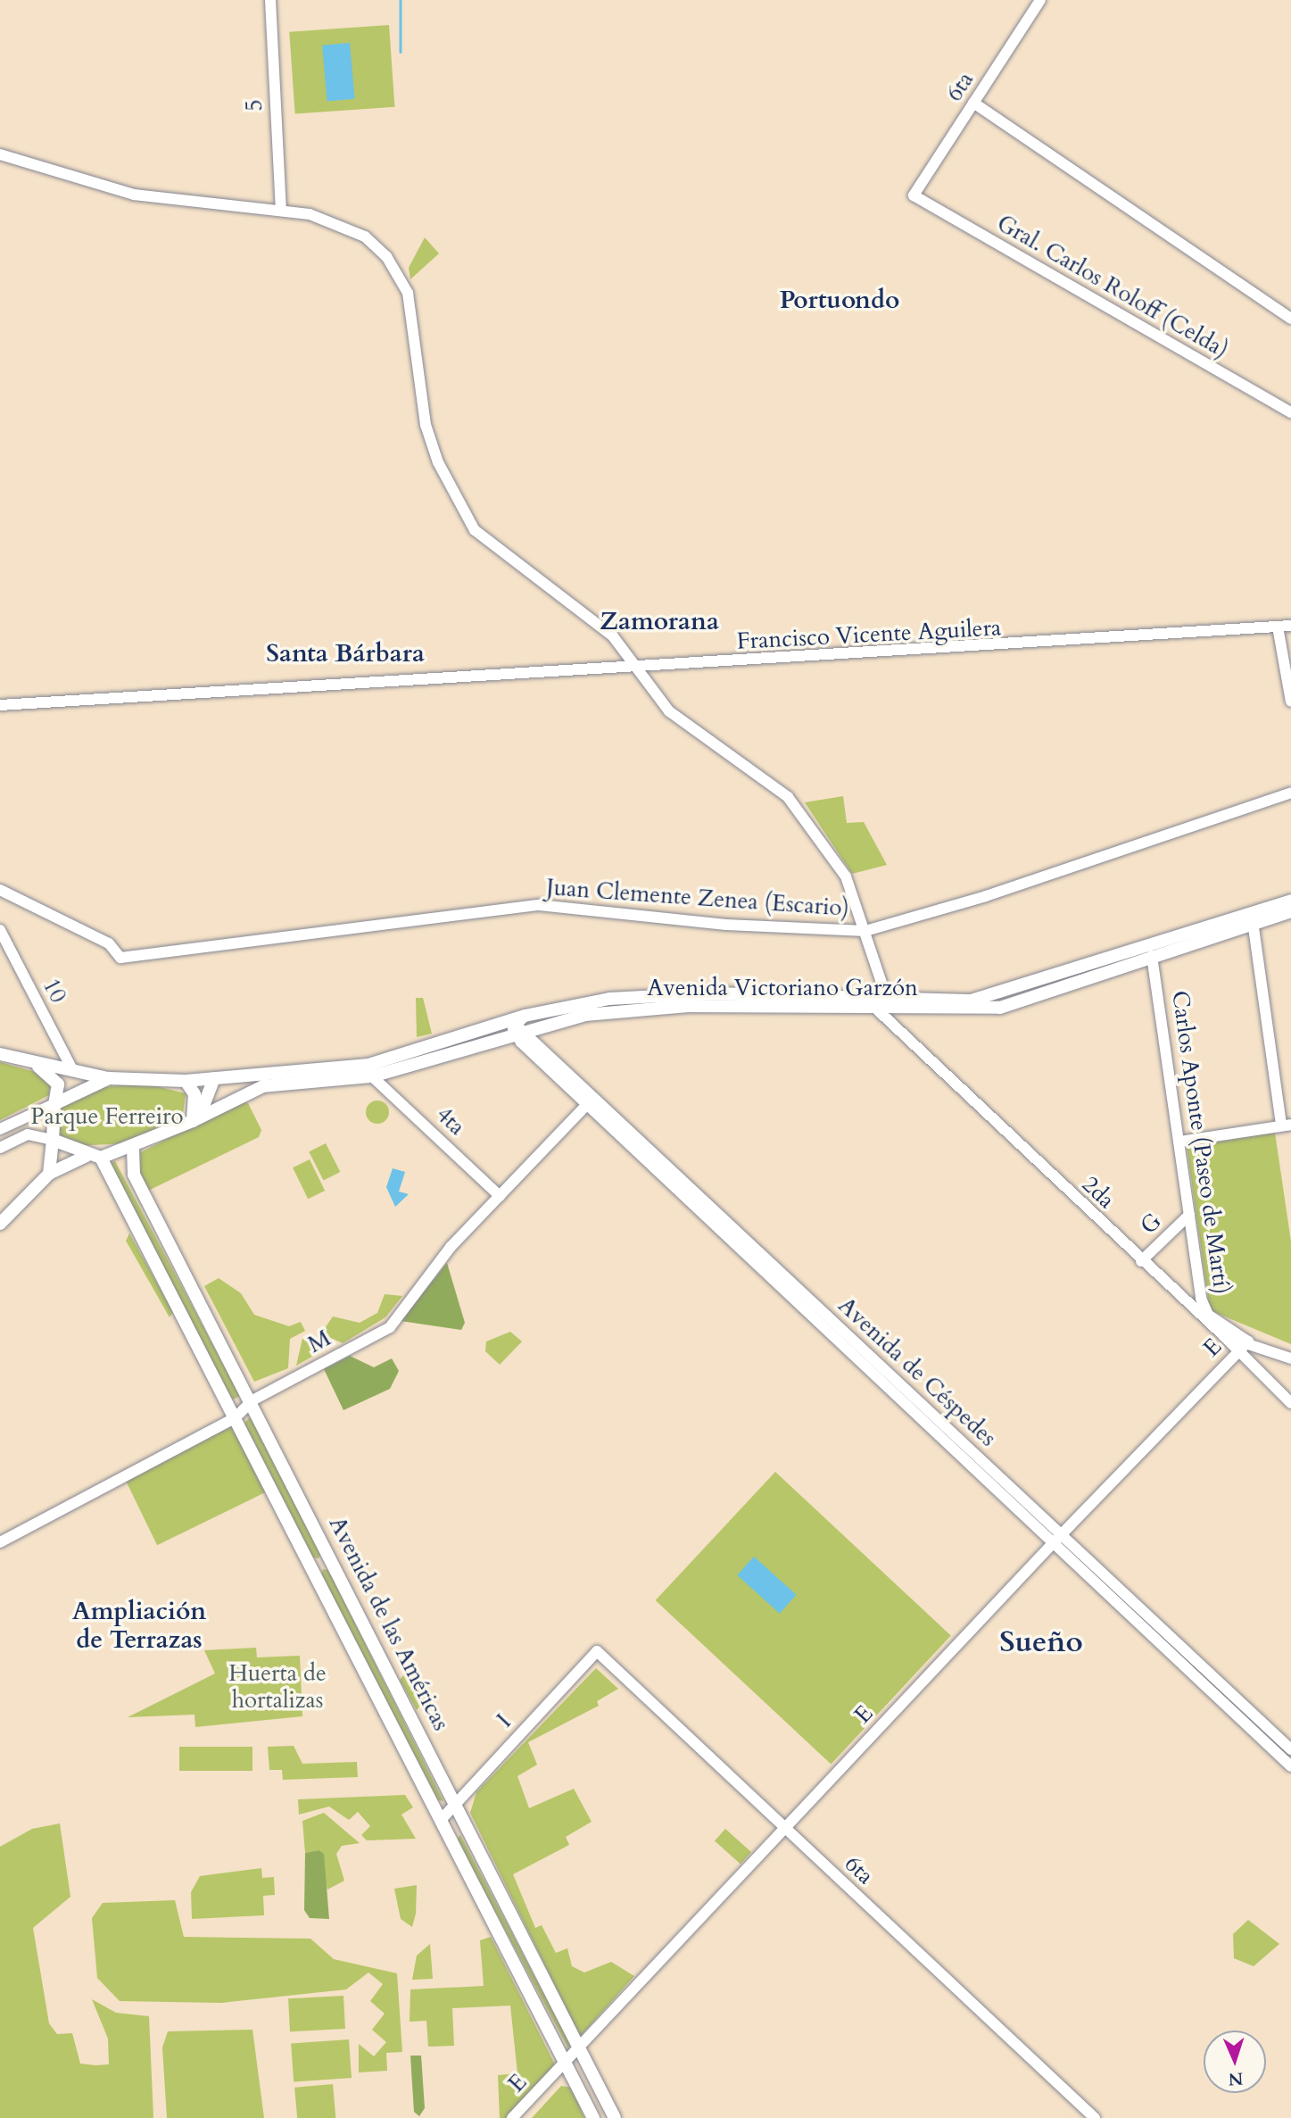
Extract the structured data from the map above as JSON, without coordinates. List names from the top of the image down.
{
  "streets": {
    "main road": ["Avenida Victoriano Garzón", "Avenida de las Américas"],
    "street": [
      "6ta",
      "5",
      "Gral. Carlos Roloff (Celda)",
      "Francisco Vicente Aguilera",
      "Juan Clemente Zenea (Escario)",
      "10",
      "4ta",
      "Carlos Aponte (Paseo de Martí)",
      "2da",
      "G",
      "M",
      "E",
      "Avenida de Céspedes",
      "I"
    ]
  },
  "crossings": [
    ["6ta", "Gral. Carlos Roloff (Celda)"],
    ["6ta", "E"],
    ["6ta", "I"],
    ["Avenida Victoriano Garzón", "4ta"],
    ["Avenida Victoriano Garzón", "Carlos Aponte (Paseo de Martí)"],
    ["Avenida Victoriano Garzón", "2da"],
    ["Avenida Victoriano Garzón", "Avenida de Céspedes"],
    ["Avenida Victoriano Garzón", "Avenida de las Américas"],
    ["4ta", "M"],
    ["Carlos Aponte (Paseo de Martí)", "G"],
    ["Carlos Aponte (Paseo de Martí)", "E"],
    ["2da", "G"],
    ["2da", "E"],
    ["M", "Avenida de Céspedes"],
    ["M", "Avenida de las Américas"],
    ["E", "Avenida de Céspedes"],
    ["E", "Avenida de las Américas"],
    ["Avenida de las Américas", "I"]
  ],
  "districts": [
    "Portuondo",
    "Zamorana",
    "Santa Bárbara",
    "Ampliación de Terrazas",
    "Sueño"
  ],
  "parks": ["Parque Ferreiro", "Huerta de hortalizas"],
  "north": "bottom"
}
